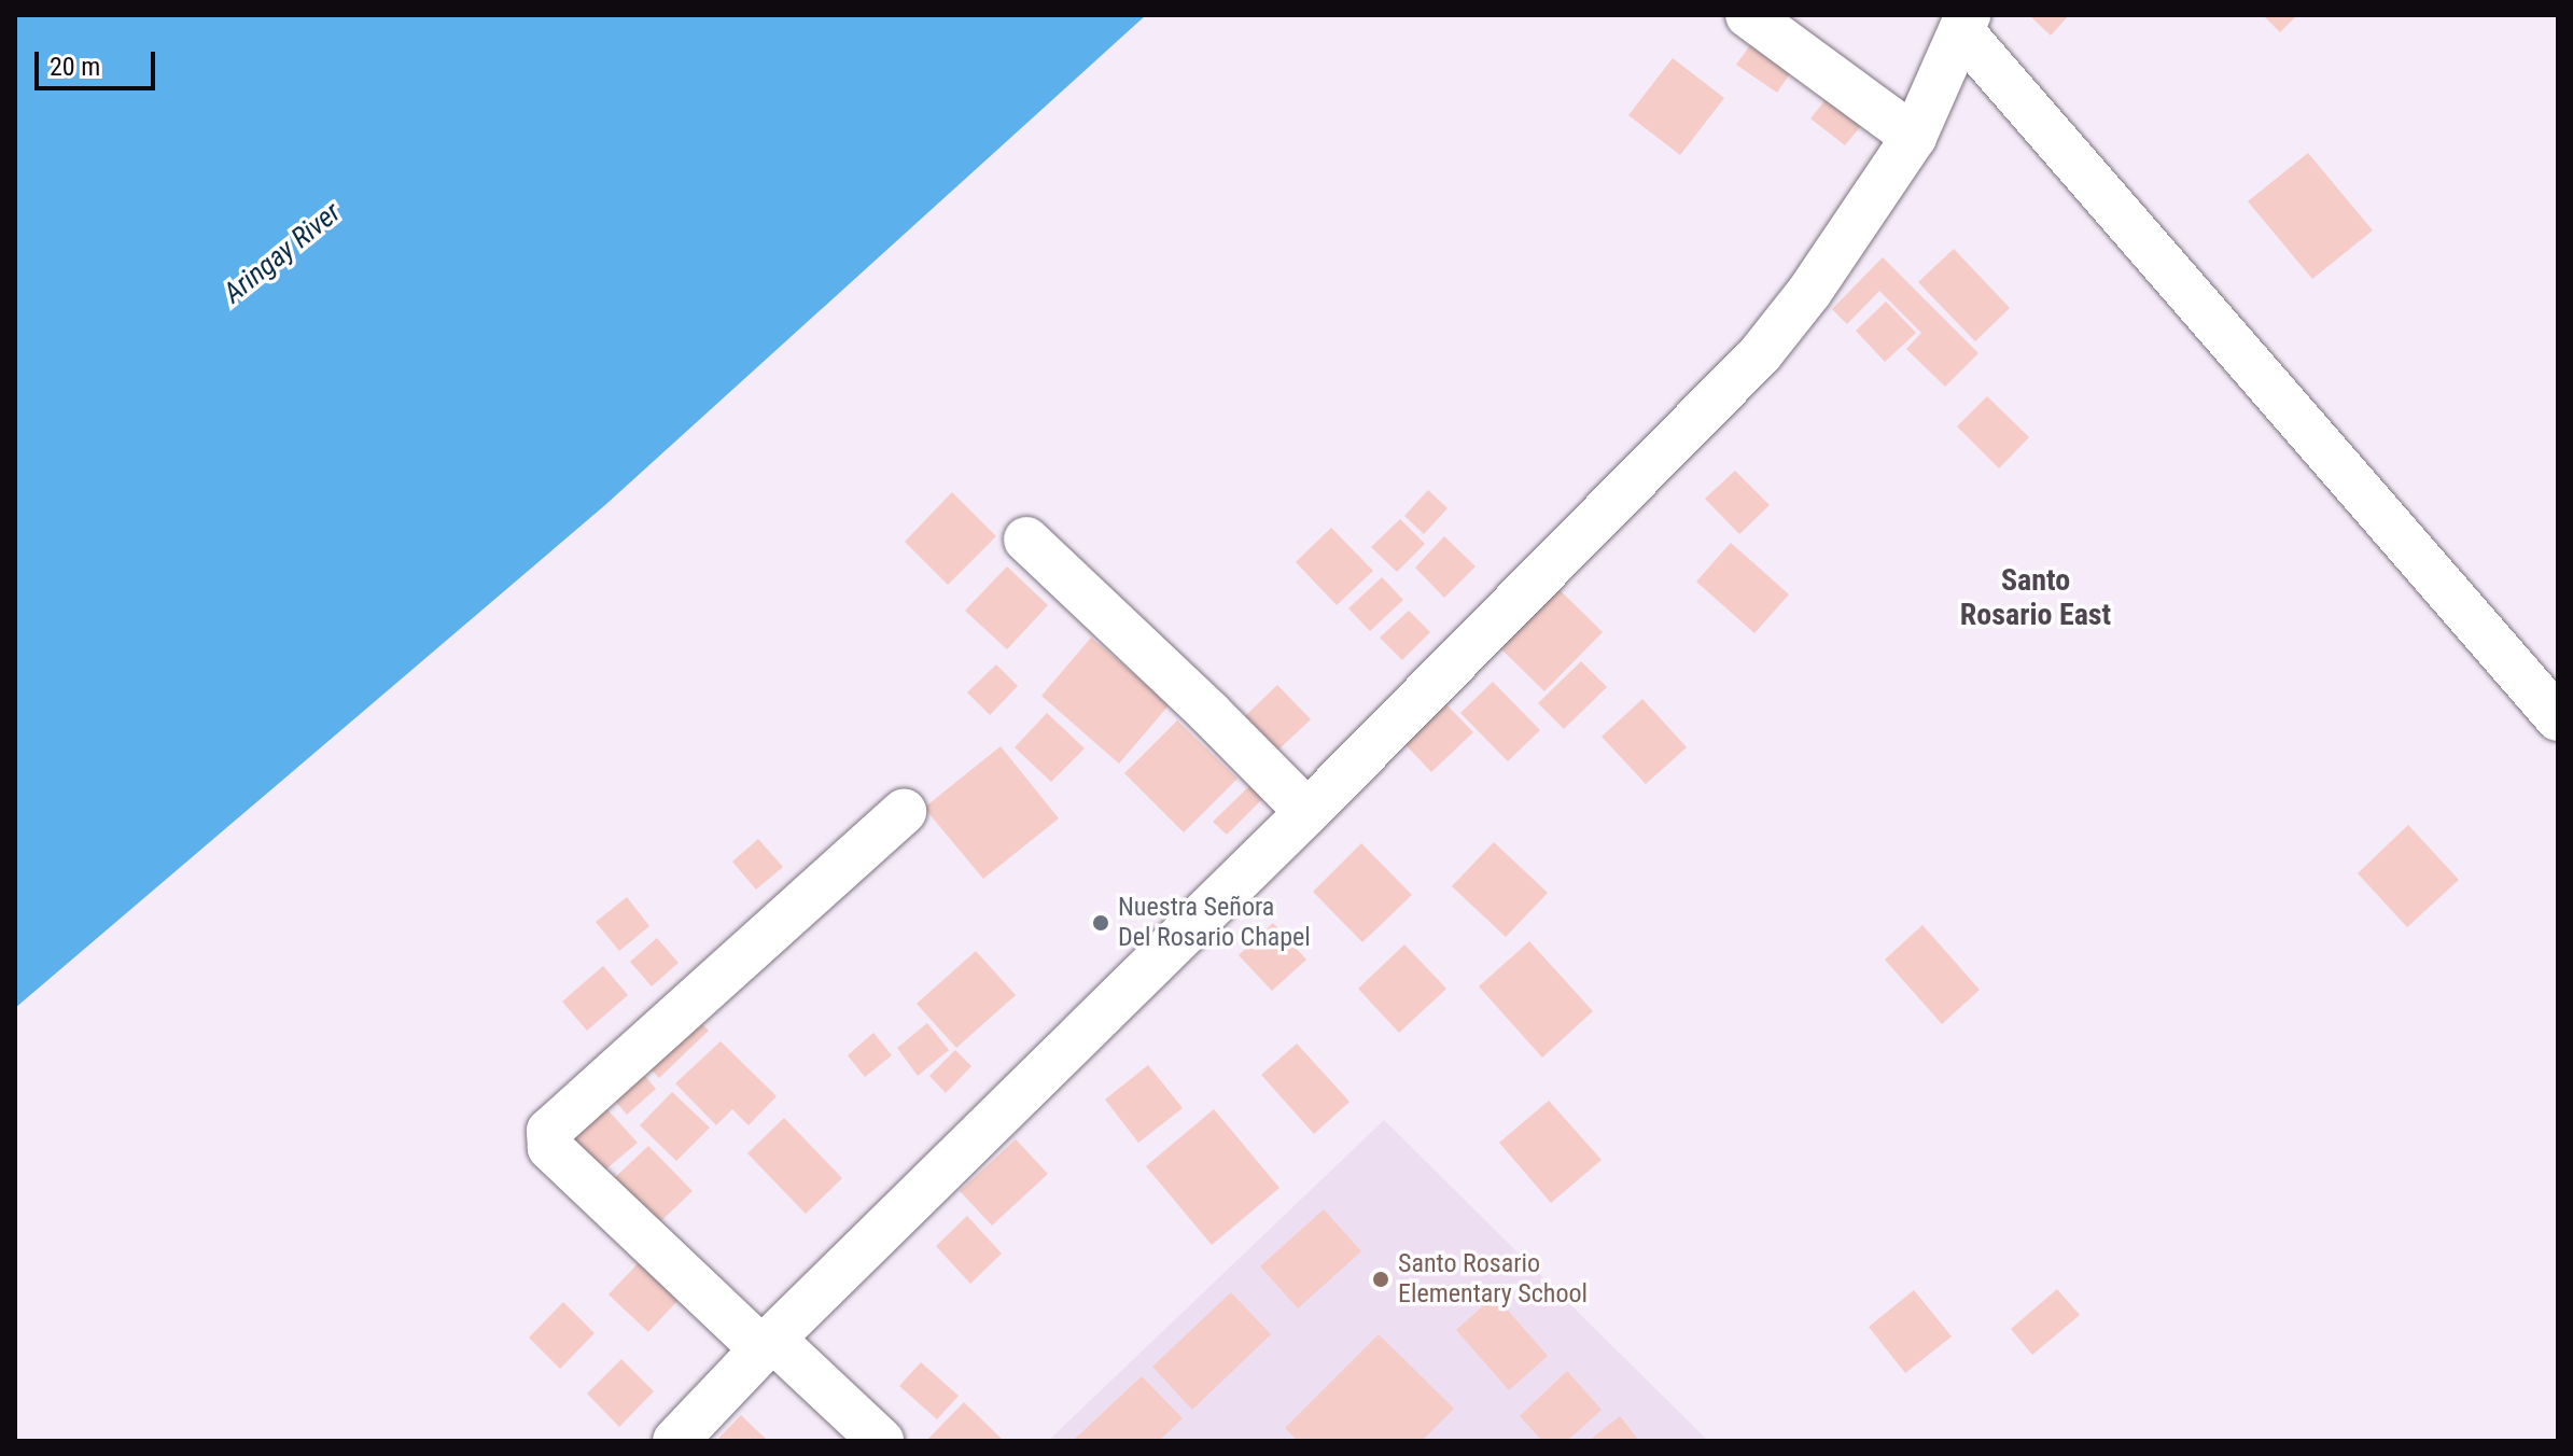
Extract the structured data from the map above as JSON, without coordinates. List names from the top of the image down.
{
  "districts": ["Santo Rosario East"],
  "water": ["Aringay River"],
  "places": ["Nuestra Señora Del Rosario Chapel", "Santo Rosario Elementary School"],
  "scale_bar": "20 m"
}
